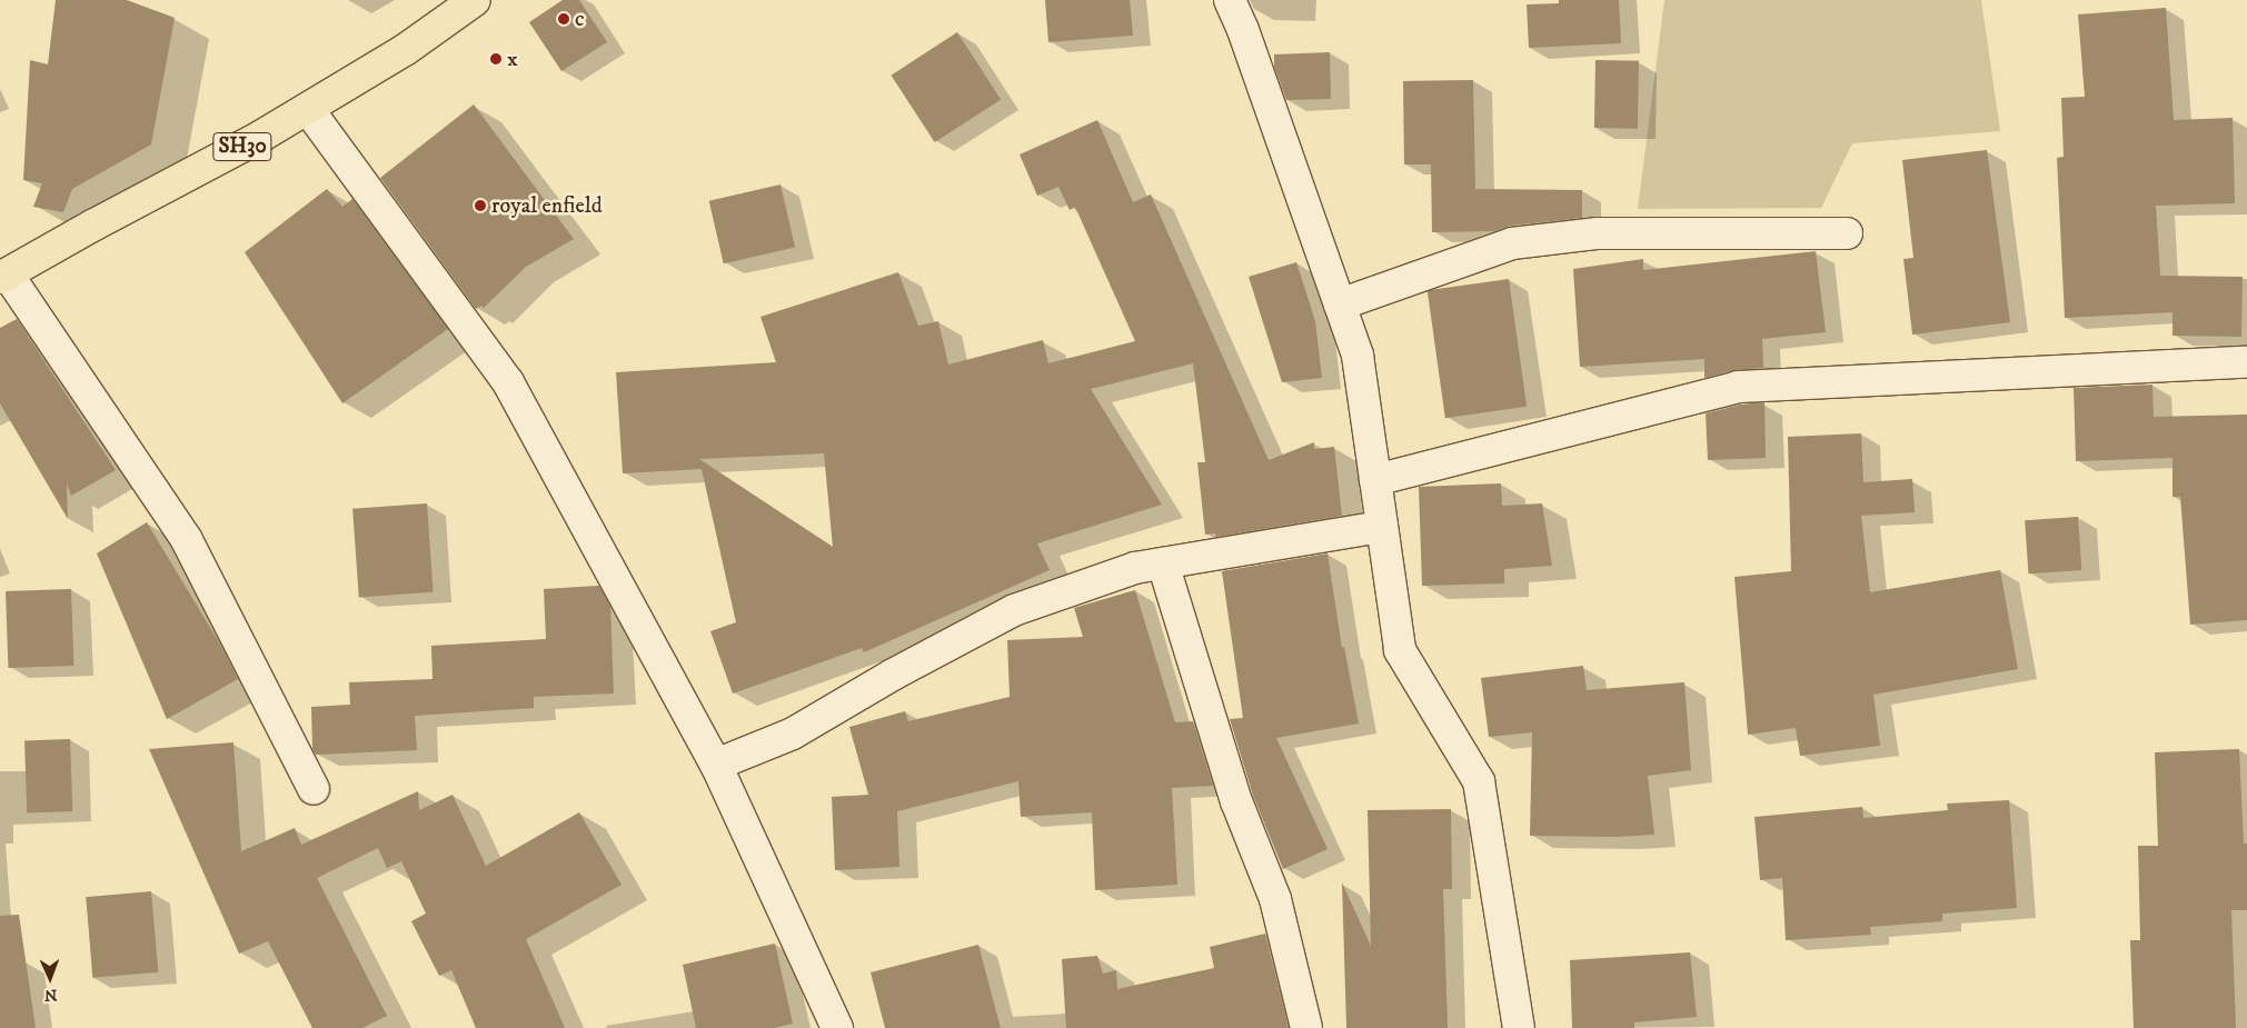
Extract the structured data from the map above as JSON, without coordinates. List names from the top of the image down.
{
  "streets": {
    "main road": ["SH30"]
  },
  "places": ["c", "x", "royal enfield"],
  "north": "bottom"
}
